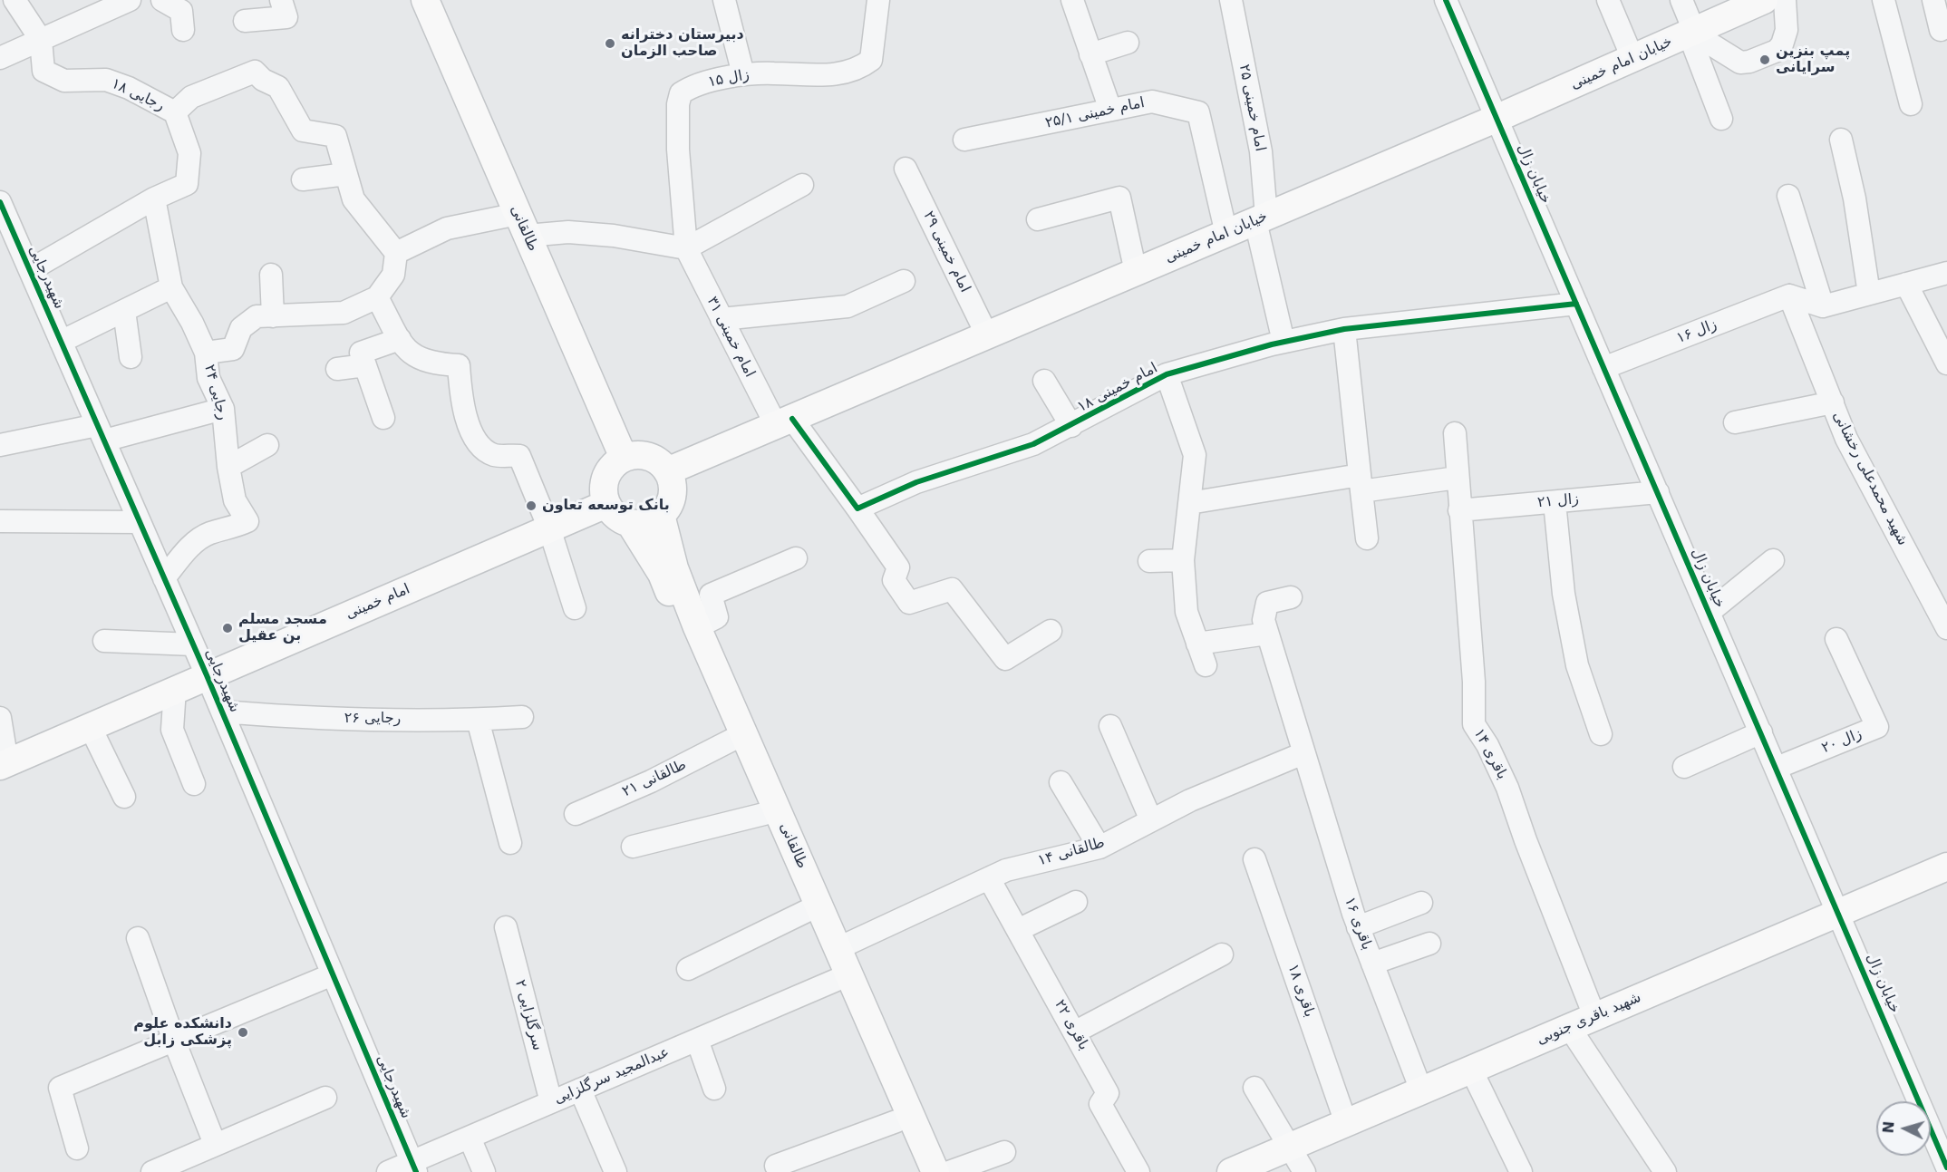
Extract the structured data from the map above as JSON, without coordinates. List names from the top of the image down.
{
  "streets": {
    "main road": [
      "خیابان امام خمینی",
      "طالقانی",
      "امام خمینی",
      "شهید باقری جنوبی"
    ],
    "street": [
      "زال ۱۵",
      "رجایی ۱۸",
      "امام خمینی ۲۵",
      "امام خمینی ۲۵/۱",
      "خیابان زال",
      "امام خمینی ۲۹",
      "شهیدرجایی",
      "زال ۱۶",
      "امام خمینی ۳۱",
      "امام خمینی ۱۸",
      "رجایی ۲۴",
      "شهید محمدعلی رخشانی",
      "زال ۲۱",
      "رجایی ۲۶",
      "زال ۲۰",
      "باقری ۱۴",
      "طالقانی ۲۱",
      "طالقانی ۱۴",
      "باقری ۱۶",
      "باقری ۱۸",
      "سرگلزایی ۲",
      "باقری ۲۲",
      "عبدالمجید سرگلزایی"
    ]
  },
  "crossings": [
    ["خیابان امام خمینی", "امام خمینی ۲۵"],
    ["خیابان امام خمینی", "امام خمینی ۲۵/۱"],
    ["خیابان امام خمینی", "خیابان زال"],
    ["خیابان امام خمینی", "طالقانی"],
    ["خیابان امام خمینی", "امام خمینی ۲۹"],
    ["خیابان امام خمینی", "امام خمینی ۳۱"],
    ["خیابان امام خمینی", "امام خمینی"],
    ["زال ۱۵", "امام خمینی ۳۱"],
    ["رجایی ۱۸", "شهیدرجایی"],
    ["رجایی ۱۸", "رجایی ۲۴"],
    ["امام خمینی ۲۵", "امام خمینی ۱۸"],
    ["خیابان زال", "زال ۱۶"],
    ["خیابان زال", "امام خمینی ۱۸"],
    ["خیابان زال", "زال ۲۱"],
    ["خیابان زال", "زال ۲۰"],
    ["خیابان زال", "شهید باقری جنوبی"],
    ["طالقانی", "امام خمینی"],
    ["طالقانی", "طالقانی ۲۱"],
    ["طالقانی", "طالقانی ۱۴"],
    ["طالقانی", "عبدالمجید سرگلزایی"],
    ["شهیدرجایی", "رجایی ۲۴"],
    ["شهیدرجایی", "امام خمینی"],
    ["شهیدرجایی", "رجایی ۲۶"],
    ["شهیدرجایی", "عبدالمجید سرگلزایی"],
    ["زال ۱۶", "شهید محمدعلی رخشانی"],
    ["زال ۲۱", "باقری ۱۴"],
    ["باقری ۱۴", "شهید باقری جنوبی"],
    ["طالقانی ۱۴", "باقری ۱۶"],
    ["طالقانی ۱۴", "باقری ۲۲"],
    ["باقری ۱۶", "شهید باقری جنوبی"],
    ["باقری ۱۸", "شهید باقری جنوبی"],
    ["سرگلزایی ۲", "عبدالمجید سرگلزایی"]
  ],
  "places": [
    "دبیرستان دخترانه صاحب الزمان",
    "پمپ بنزین سرایانی",
    "بانک توسعه تعاون",
    "مسجد مسلم بن عقیل",
    "دانشکده علوم پزشکی زابل"
  ],
  "north": "left"
}
